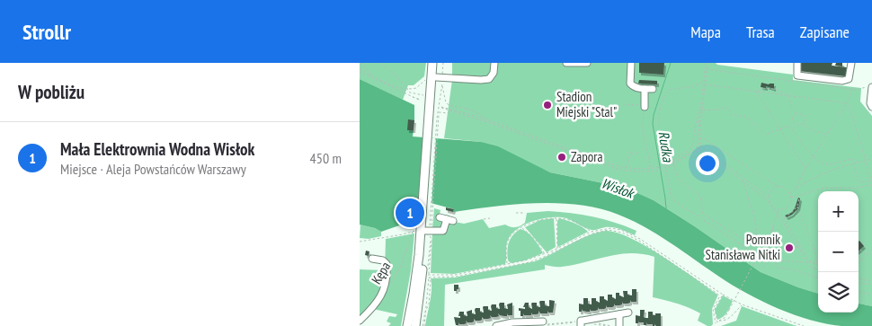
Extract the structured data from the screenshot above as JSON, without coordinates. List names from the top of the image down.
{
  "streets": {
    "street": ["Kępa"]
  },
  "water": ["Rudka", "Wisłok"],
  "places": ["Stadion Miejski \"Stal\"", "Zapora", "Pomnik Stanisława Nitki"],
  "page": {
    "header": "Strollr",
    "nav": ["Mapa", "Trasa", "Zapisane"],
    "heading": "W pobliżu",
    "list": [
      {
        "mark": "1",
        "name": "Mała Elektrownia Wodna Wisłok",
        "note": "Miejsce · Aleja Powstańców Warszawy",
        "value": "450 m"
      }
    ],
    "map_buttons": ["+", "−"],
    "pins": "1"
  }
}
